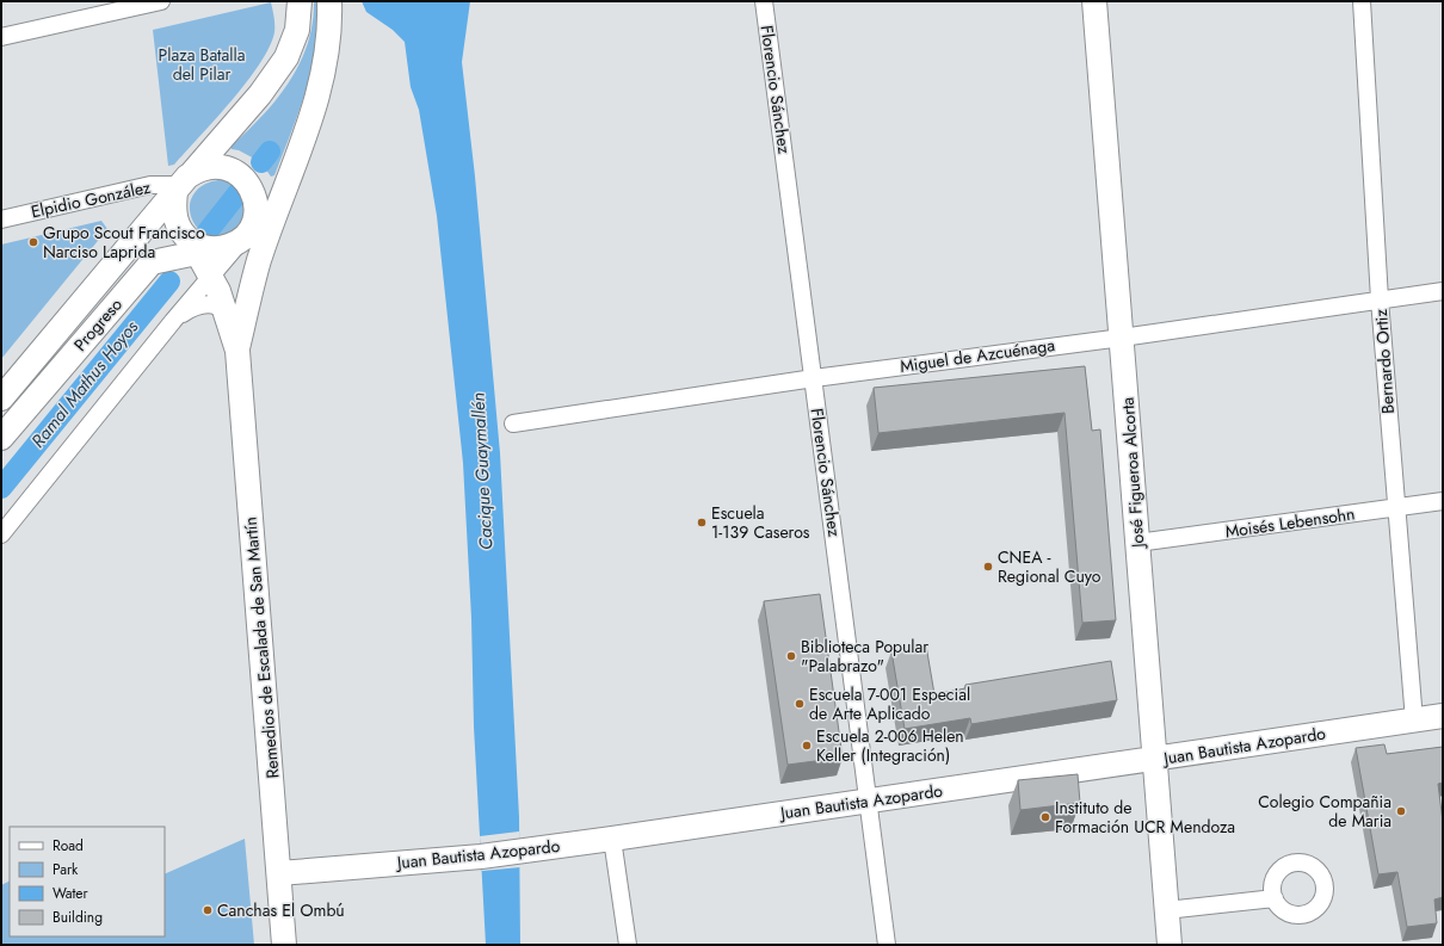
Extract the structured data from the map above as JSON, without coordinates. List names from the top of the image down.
{
  "streets": {
    "main road": [
      "Progreso",
      "José Figueroa Alcorta",
      "Remedios de Escalada de San Martín",
      "Juan Bautista Azopardo"
    ],
    "street": [
      "Florencio Sánchez",
      "Elpidio González",
      "Miguel de Azcuénaga",
      "Bernardo Ortiz",
      "Moisés Lebensohn"
    ]
  },
  "crossings": [
    ["Florencio Sánchez", "Miguel de Azcuénaga"],
    ["Florencio Sánchez", "Juan Bautista Azopardo"],
    ["Elpidio González", "Progreso"],
    ["Elpidio González", "Remedios de Escalada de San Martín"],
    ["Progreso", "Remedios de Escalada de San Martín"],
    ["Miguel de Azcuénaga", "Bernardo Ortiz"],
    ["Miguel de Azcuénaga", "José Figueroa Alcorta"],
    ["Bernardo Ortiz", "Moisés Lebensohn"],
    ["Bernardo Ortiz", "Juan Bautista Azopardo"],
    ["José Figueroa Alcorta", "Moisés Lebensohn"],
    ["José Figueroa Alcorta", "Juan Bautista Azopardo"],
    ["Remedios de Escalada de San Martín", "Juan Bautista Azopardo"]
  ],
  "water": ["Ramal Mathus Hoyos", "Cacique Guaymallén"],
  "parks": ["Plaza Batalla del Pilar"],
  "places": [
    "Grupo Scout Francisco Narciso Laprida",
    "Escuela 1-139 Caseros",
    "CNEA - Regional Cuyo",
    "Biblioteca Popular \"Palabrazo\"",
    "Escuela 7-001 Especial de Arte Aplicado",
    "Escuela 2-006 Helen Keller (Integración)",
    "Colegio Compañia de Maria",
    "Instituto de Formación UCR Mendoza",
    "Canchas El Ombú"
  ],
  "legend": [
    "Road",
    "Park",
    "Water",
    "Building"
  ]
}
